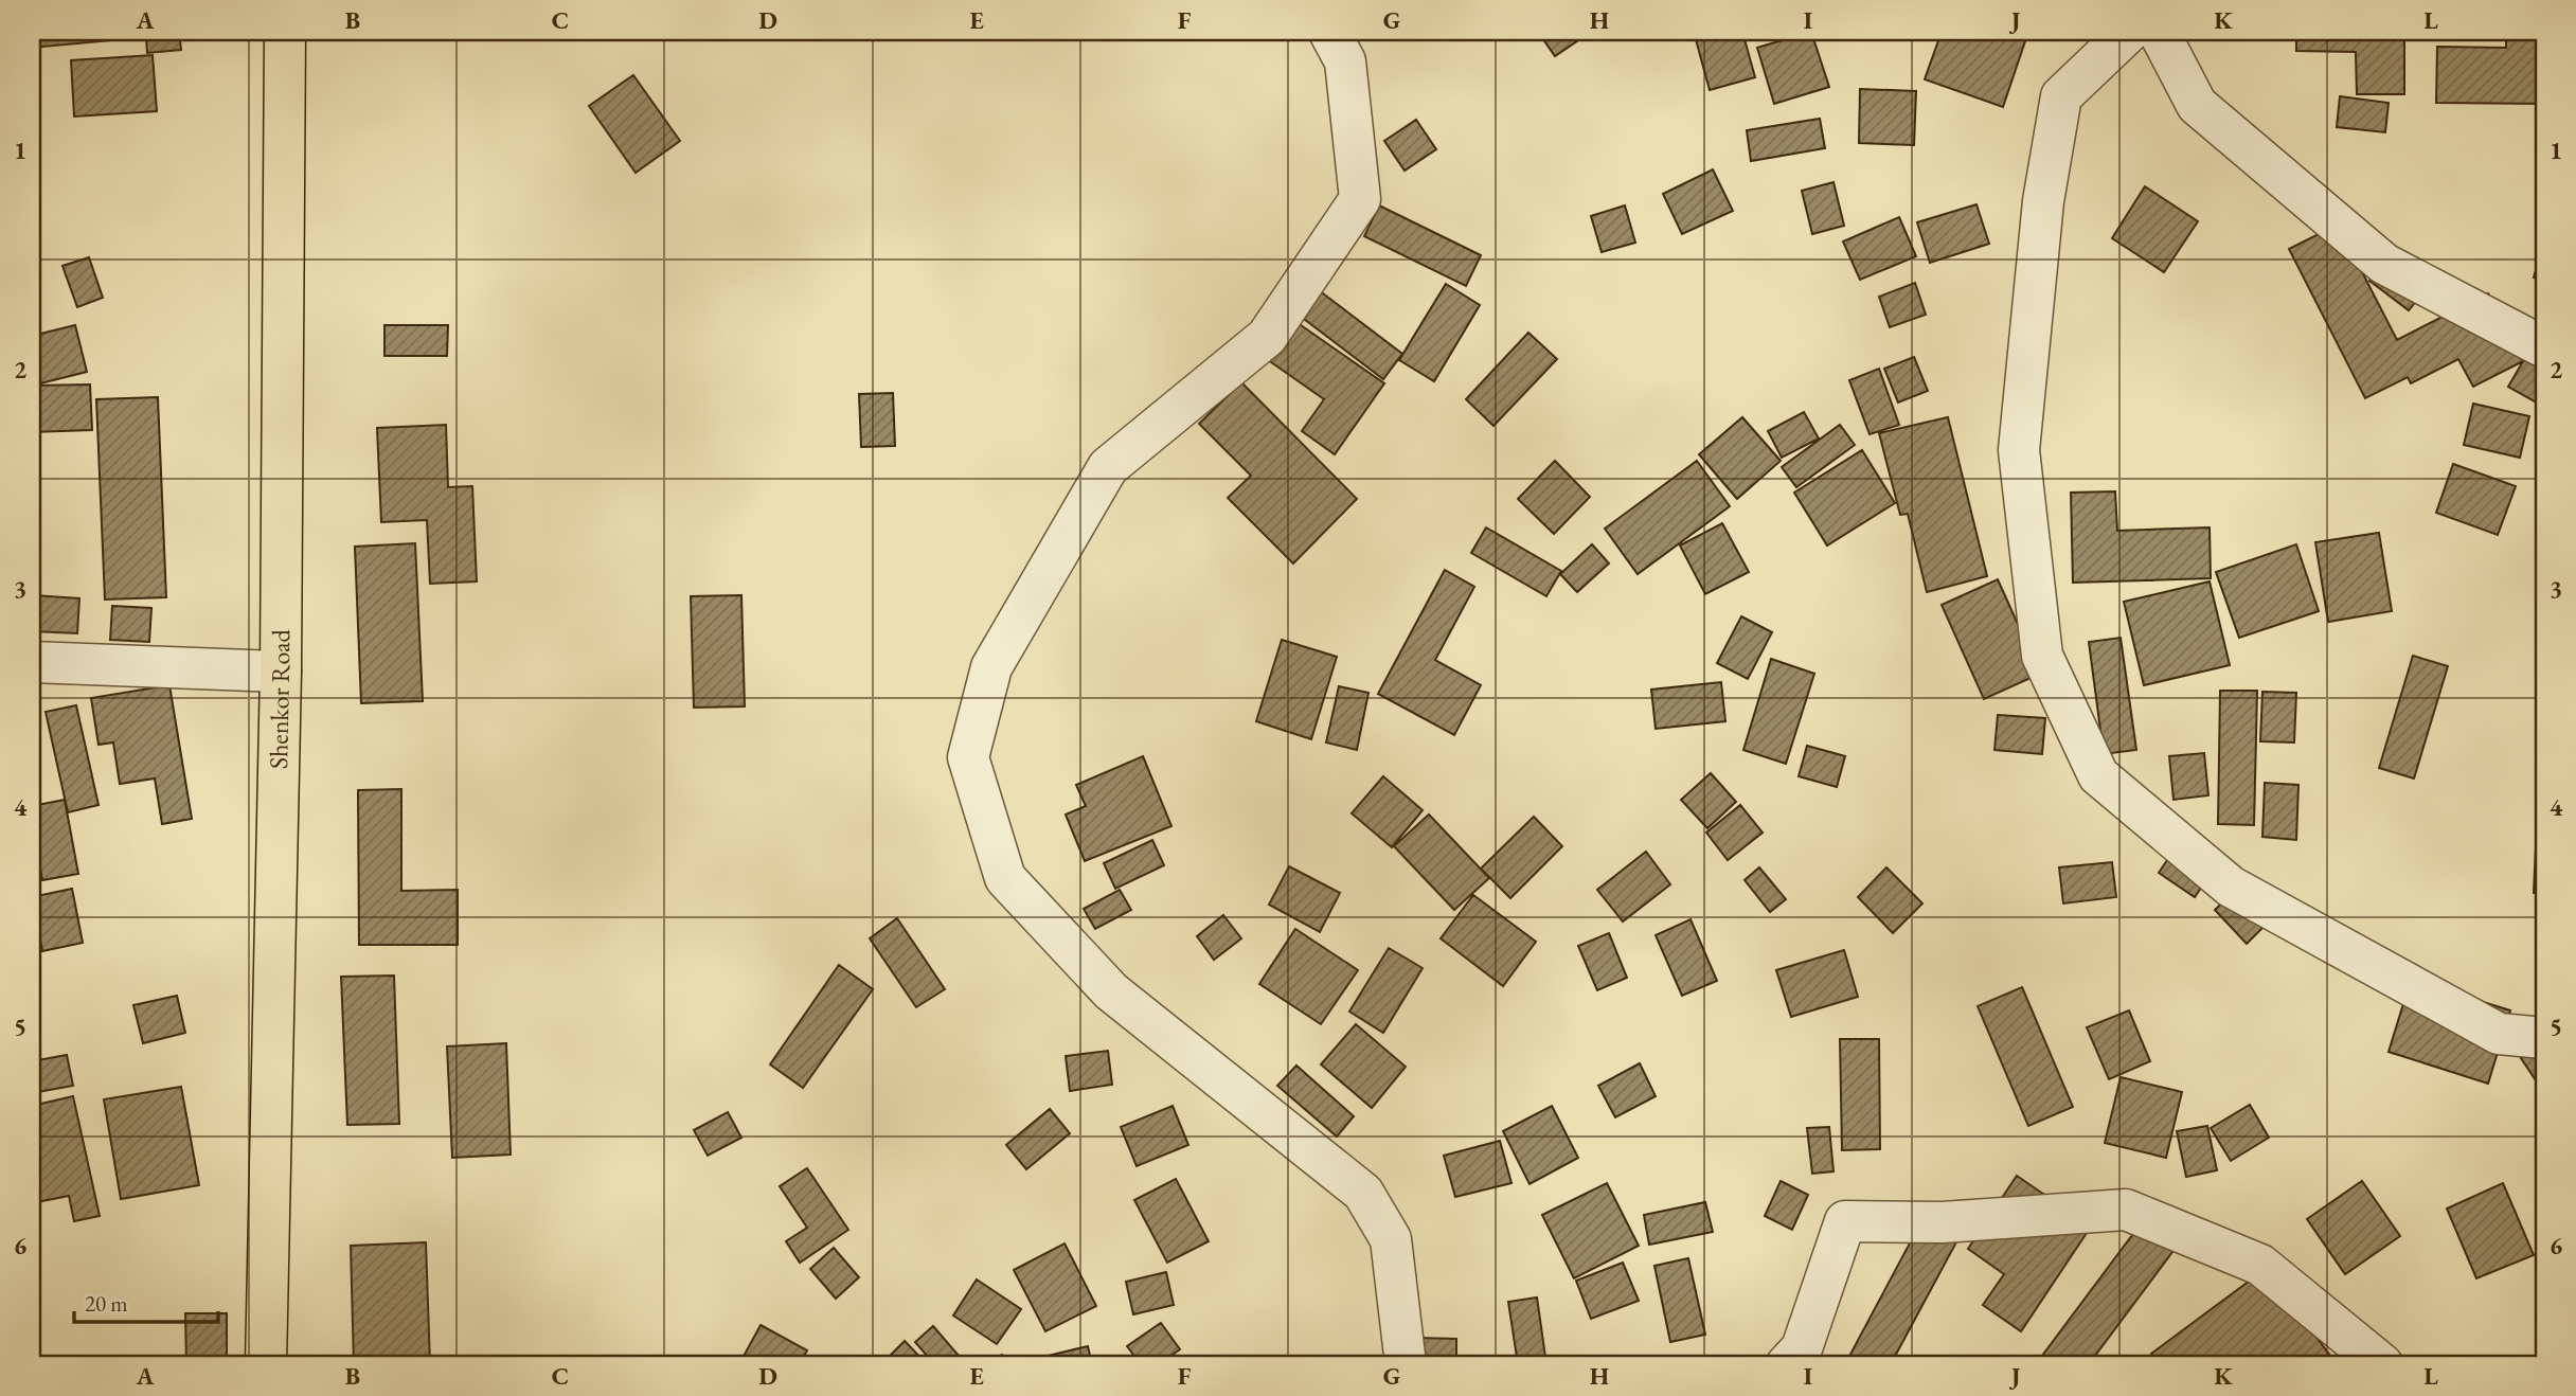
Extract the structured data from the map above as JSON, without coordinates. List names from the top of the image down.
{
  "streets": {
    "main road": ["Shenkor Road"]
  },
  "scale_bar": "20 m",
  "grid": {
    "columns": [
      "A",
      "B",
      "C",
      "D",
      "E",
      "F",
      "G",
      "H",
      "I",
      "J",
      "K",
      "L"
    ],
    "rows": [
      "1",
      "2",
      "3",
      "4",
      "5",
      "6"
    ]
  }
}
